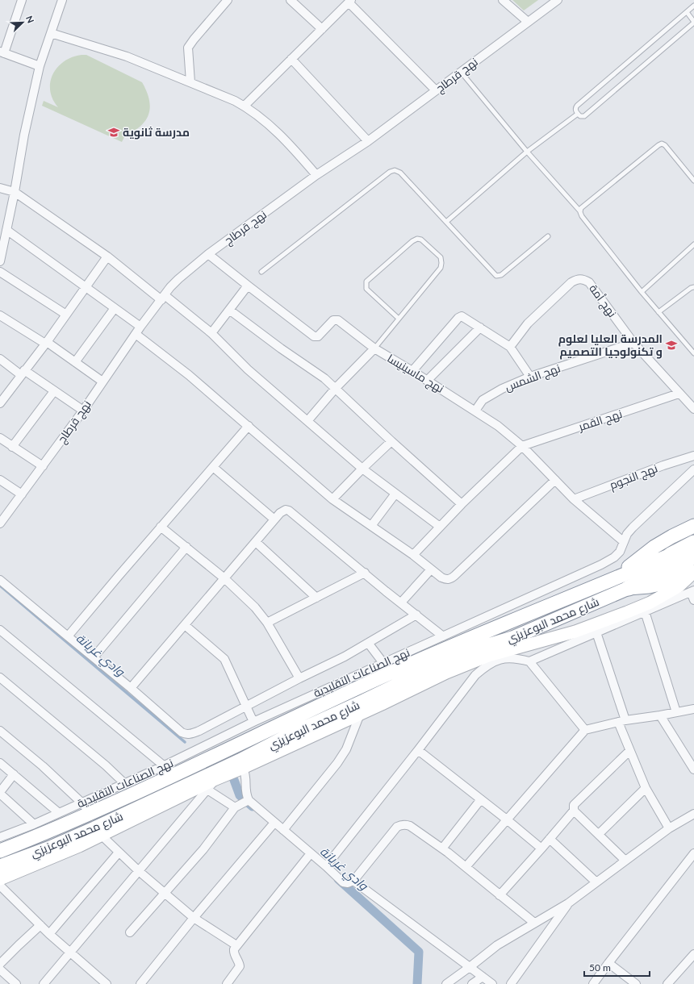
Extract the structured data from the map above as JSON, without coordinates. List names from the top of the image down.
{
  "streets": {
    "highway": ["شارع محمد البوعزيزي"],
    "street": [
      "نهج قرطاج",
      "نهج أمة",
      "نهج ماسينيسا",
      "نهج الشمس",
      "نهج القمر",
      "نهج النجوم",
      "نهج الصناعات التقليدية"
    ]
  },
  "crossings": [
    ["نهج قرطاج", "نهج ماسينيسا"],
    ["نهج أمة", "نهج الشمس"],
    ["نهج أمة", "نهج القمر"],
    ["نهج ماسينيسا", "نهج الشمس"],
    ["نهج ماسينيسا", "نهج القمر"],
    ["نهج ماسينيسا", "نهج النجوم"],
    ["نهج ماسينيسا", "نهج الصناعات التقليدية"]
  ],
  "water": ["وادي غريانة"],
  "places": {
    "school or university": ["مدرسة ثانوية", "المدرسة العليا لعلوم و تكنولوجيا التصميم"]
  },
  "scale_bar": "50 m",
  "north": "top right"
}
